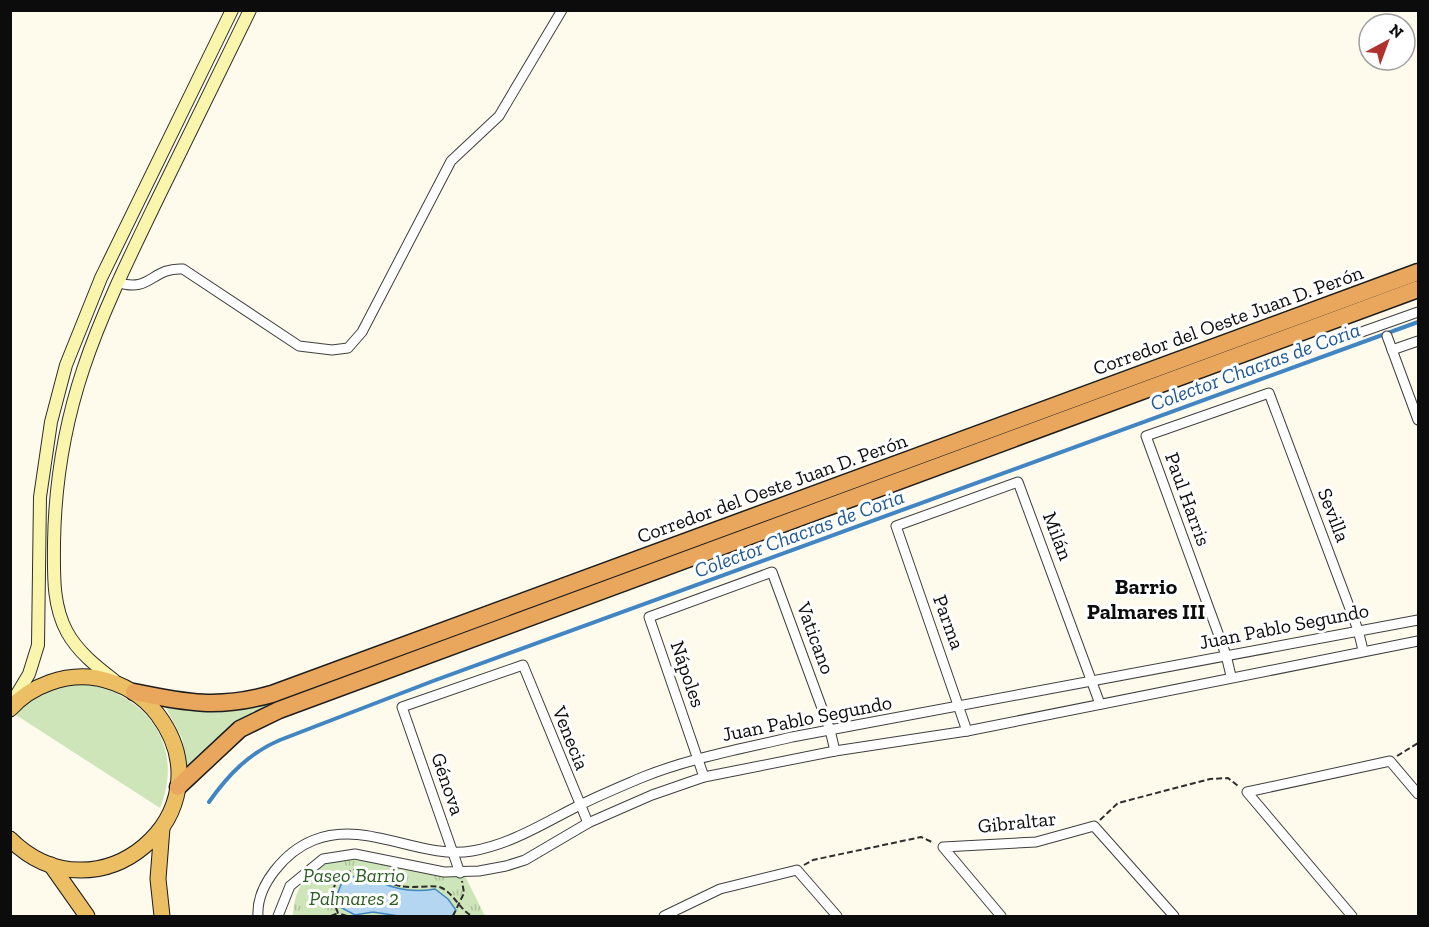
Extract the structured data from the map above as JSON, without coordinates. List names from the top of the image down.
{
  "streets": {
    "highway": ["Corredor del Oeste Juan D. Perón"],
    "street": [
      "Paul Harris",
      "Sevilla",
      "Milán",
      "Parma",
      "Juan Pablo Segundo",
      "Vaticano",
      "Nápoles",
      "Venecia",
      "Génova",
      "Gibraltar"
    ]
  },
  "crossings": [
    ["Paul Harris", "Sevilla"],
    ["Paul Harris", "Juan Pablo Segundo"],
    ["Sevilla", "Juan Pablo Segundo"],
    ["Milán", "Parma"],
    ["Milán", "Juan Pablo Segundo"],
    ["Parma", "Juan Pablo Segundo"],
    ["Juan Pablo Segundo", "Vaticano"],
    ["Juan Pablo Segundo", "Nápoles"],
    ["Juan Pablo Segundo", "Venecia"],
    ["Juan Pablo Segundo", "Génova"],
    ["Vaticano", "Nápoles"],
    ["Venecia", "Génova"]
  ],
  "districts": ["Barrio Palmares III"],
  "water": ["Colector Chacras de Coria"],
  "parks": ["Paseo Barrio Palmares 2"],
  "north": "top right"
}
